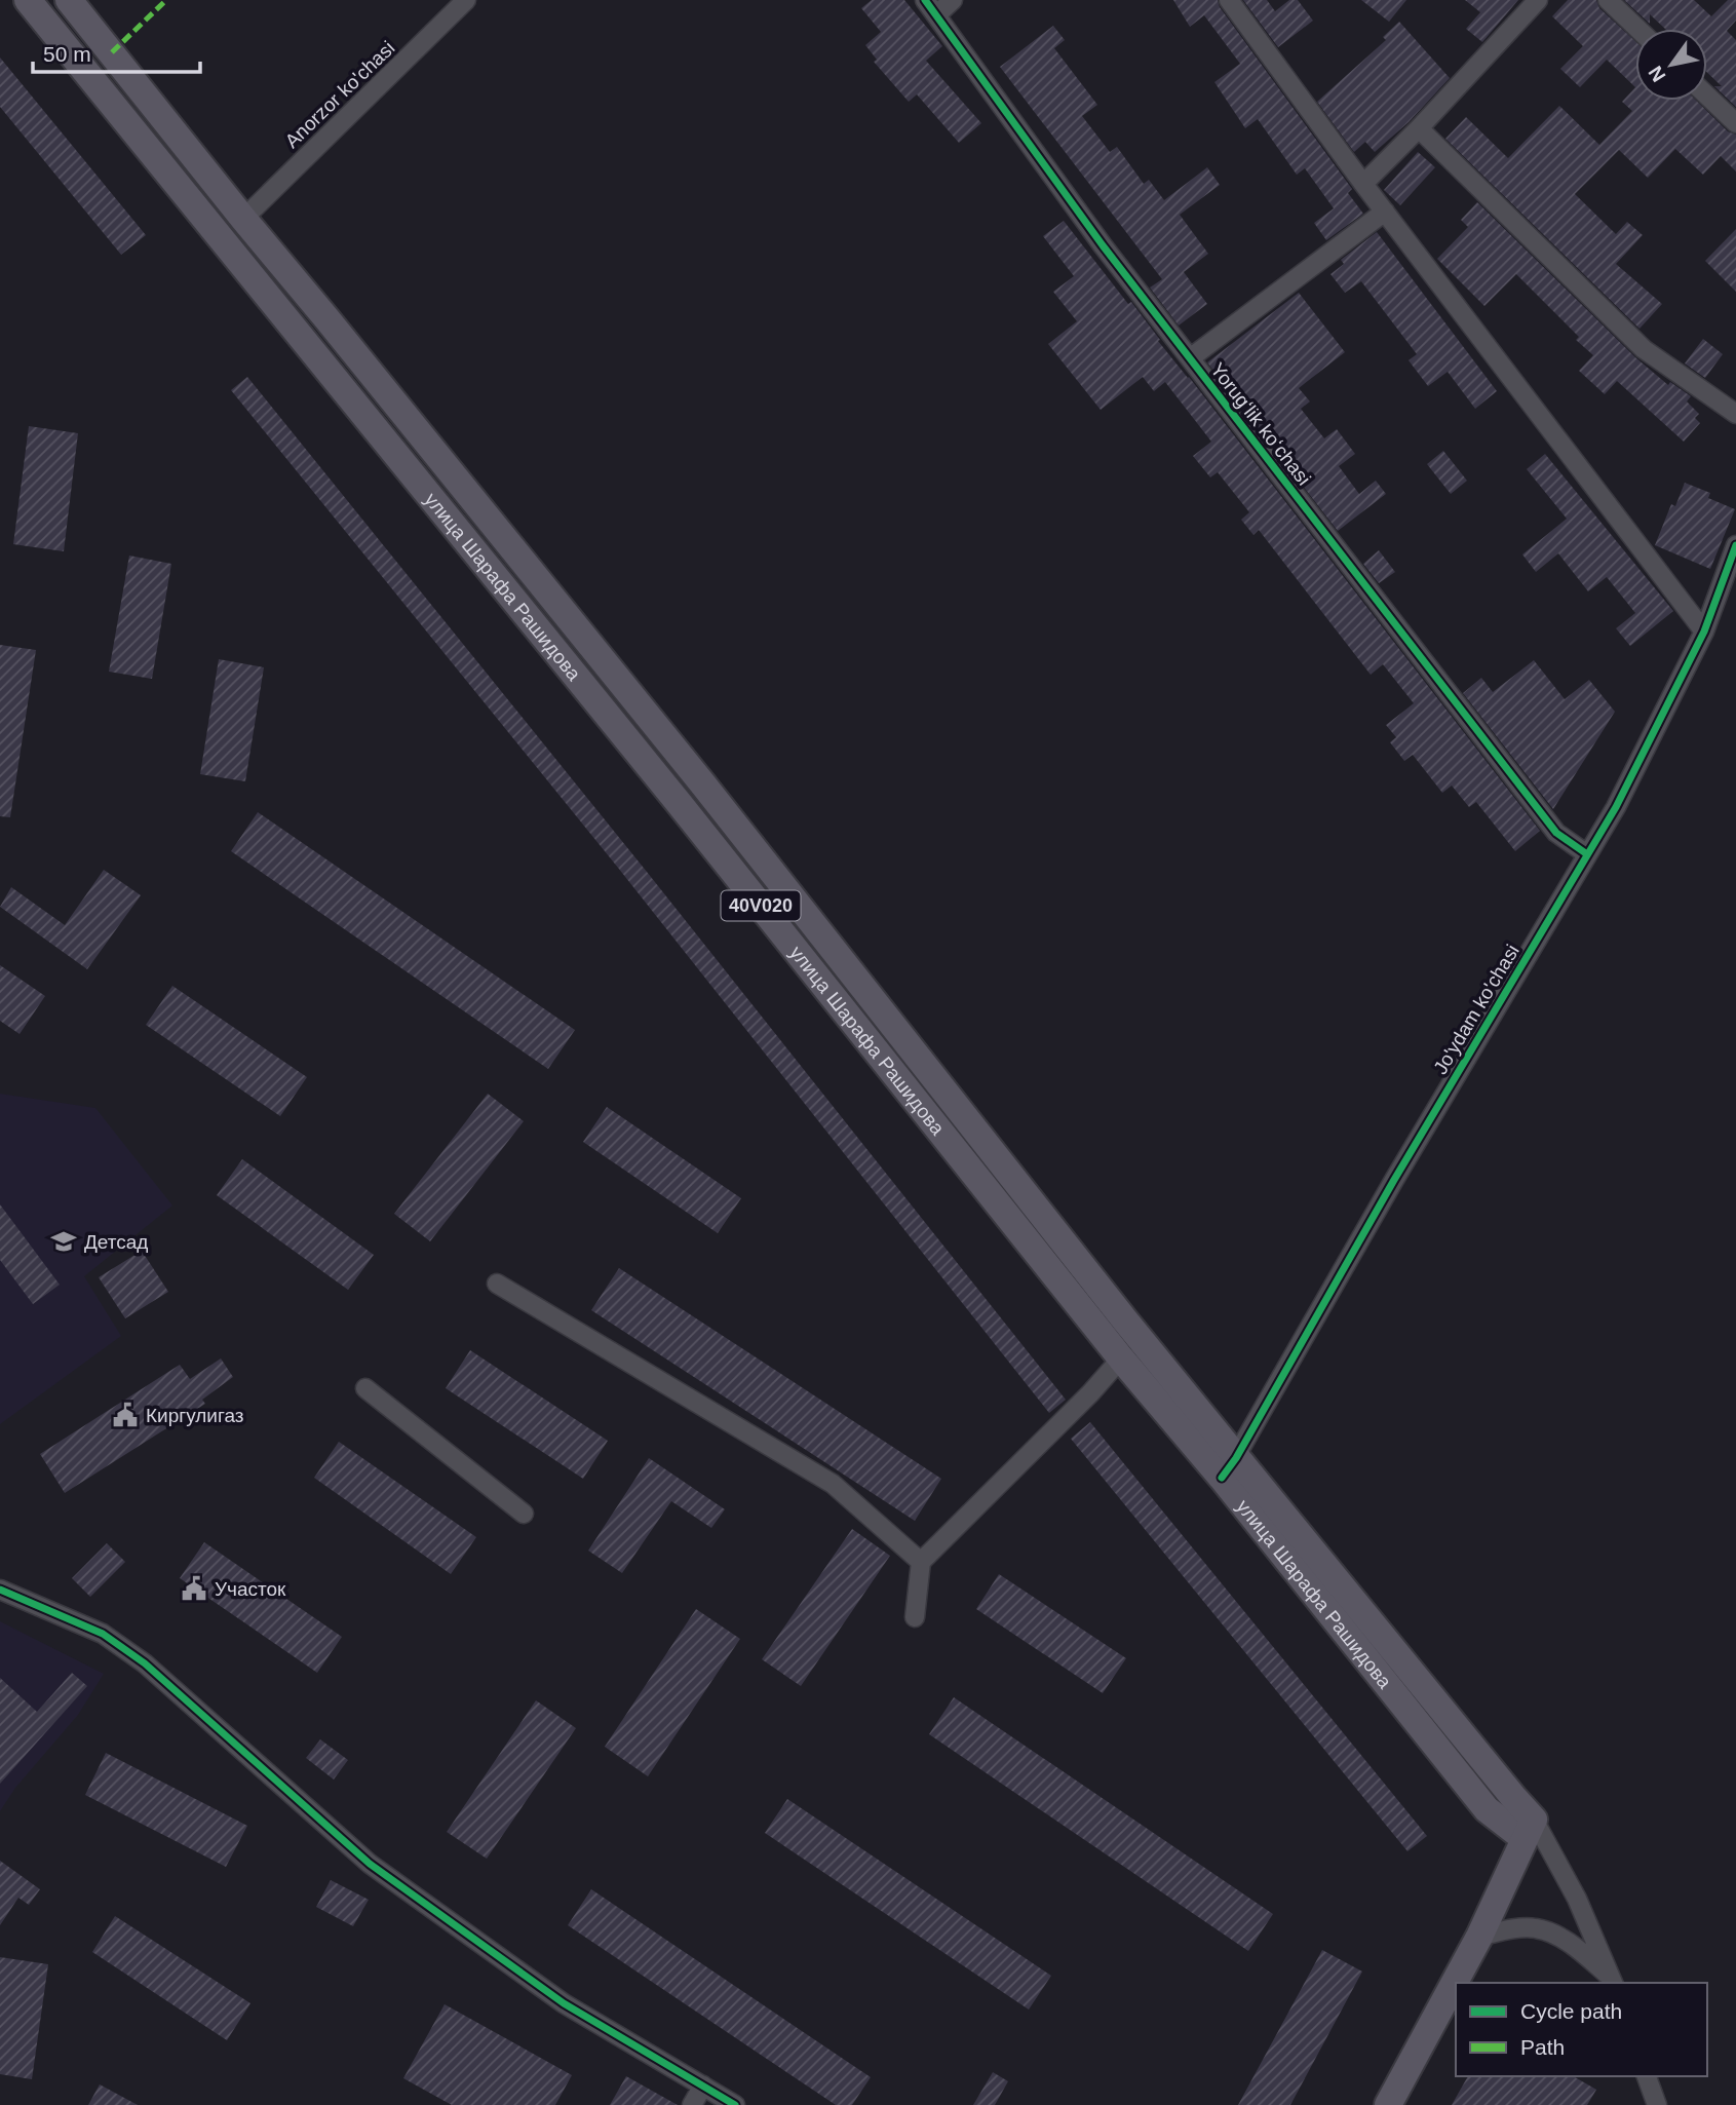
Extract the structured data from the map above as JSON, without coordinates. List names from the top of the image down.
{
  "streets": {
    "main road": ["улица Шарафа Рашидова", "40V020"],
    "street": ["Anorzor ko'chasi", "Yorugʻlik koʻchasi", "Jo'ydam ko'chasi"]
  },
  "crossings": [
    ["Yorugʻlik koʻchasi", "Jo'ydam ko'chasi"],
    ["улица Шарафа Рашидова", "Jo'ydam ko'chasi"]
  ],
  "places": {
    "school or university": ["Детсад"],
    "public building": ["Киргулигаз", "Участок"]
  },
  "legend": ["Cycle path", "Path"],
  "scale_bar": "50 m",
  "north": "bottom left"
}
